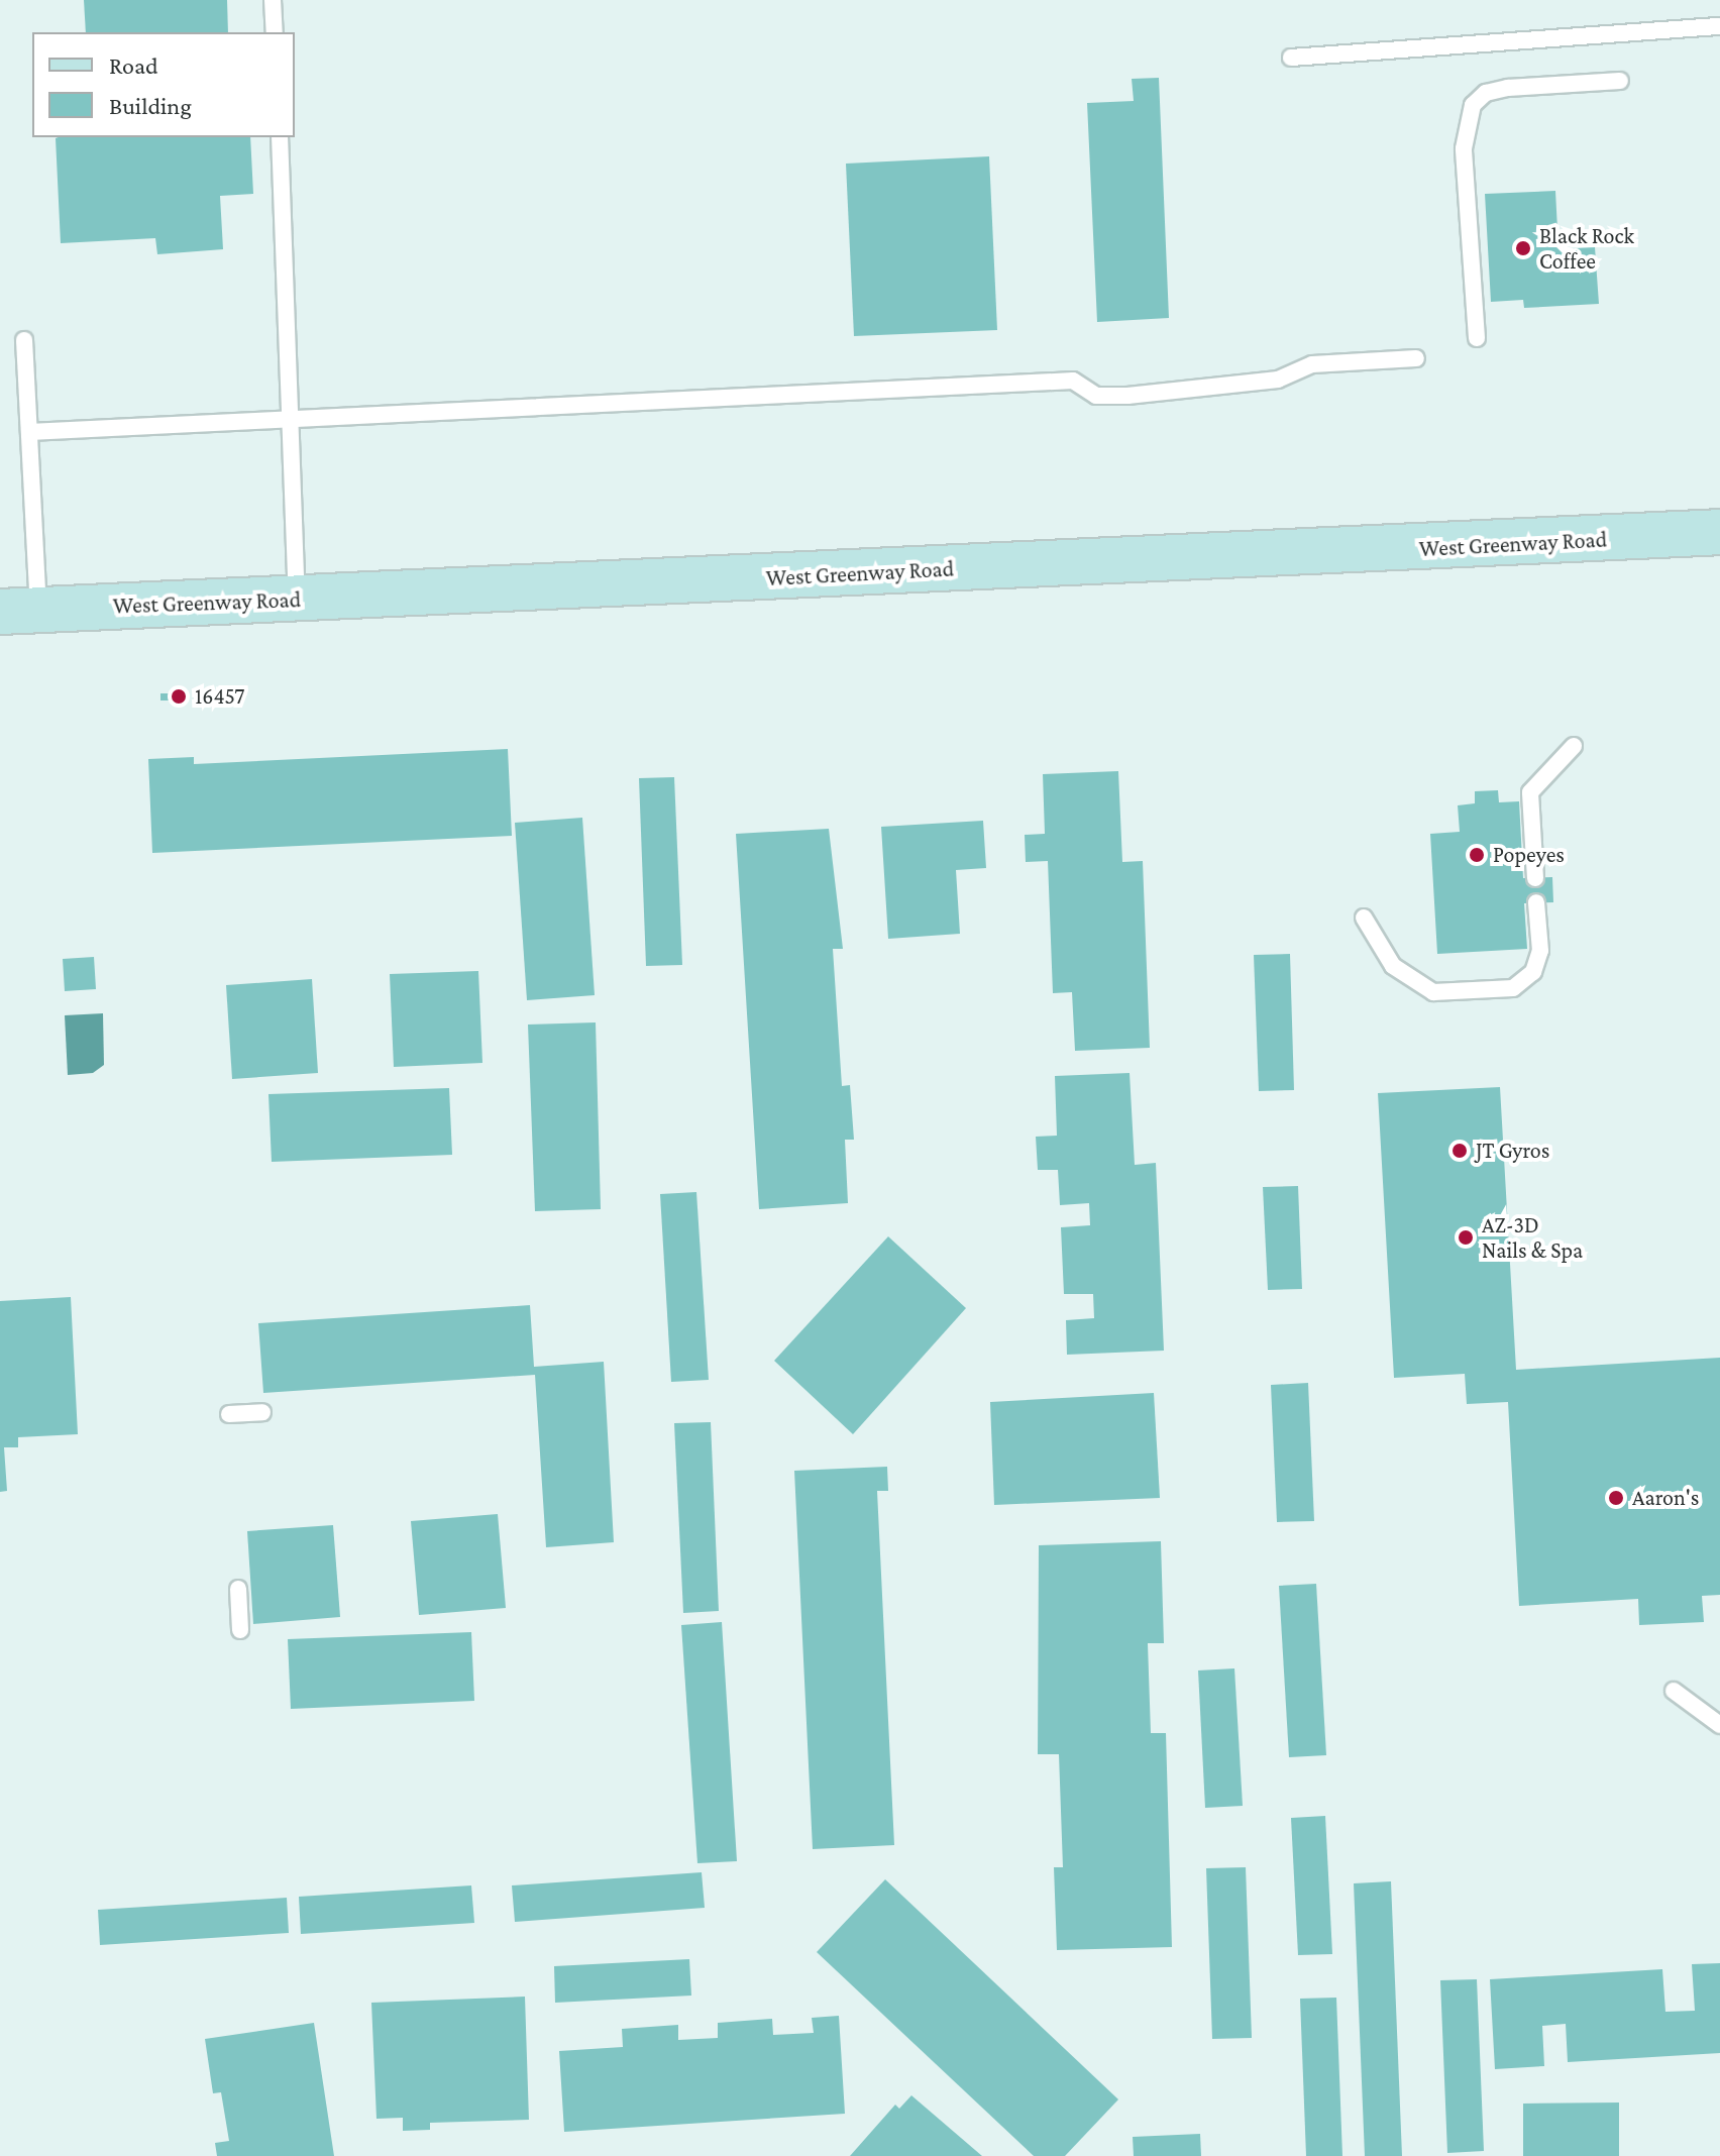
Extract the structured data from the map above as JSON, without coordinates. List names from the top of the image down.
{
  "streets": {
    "main road": ["West Greenway Road"]
  },
  "places": [
    "Black Rock Coffee",
    "16457",
    "Popeyes",
    "JT Gyros",
    "AZ-3D Nails & Spa",
    "Aaron's"
  ],
  "legend": ["Road", "Building"]
}
